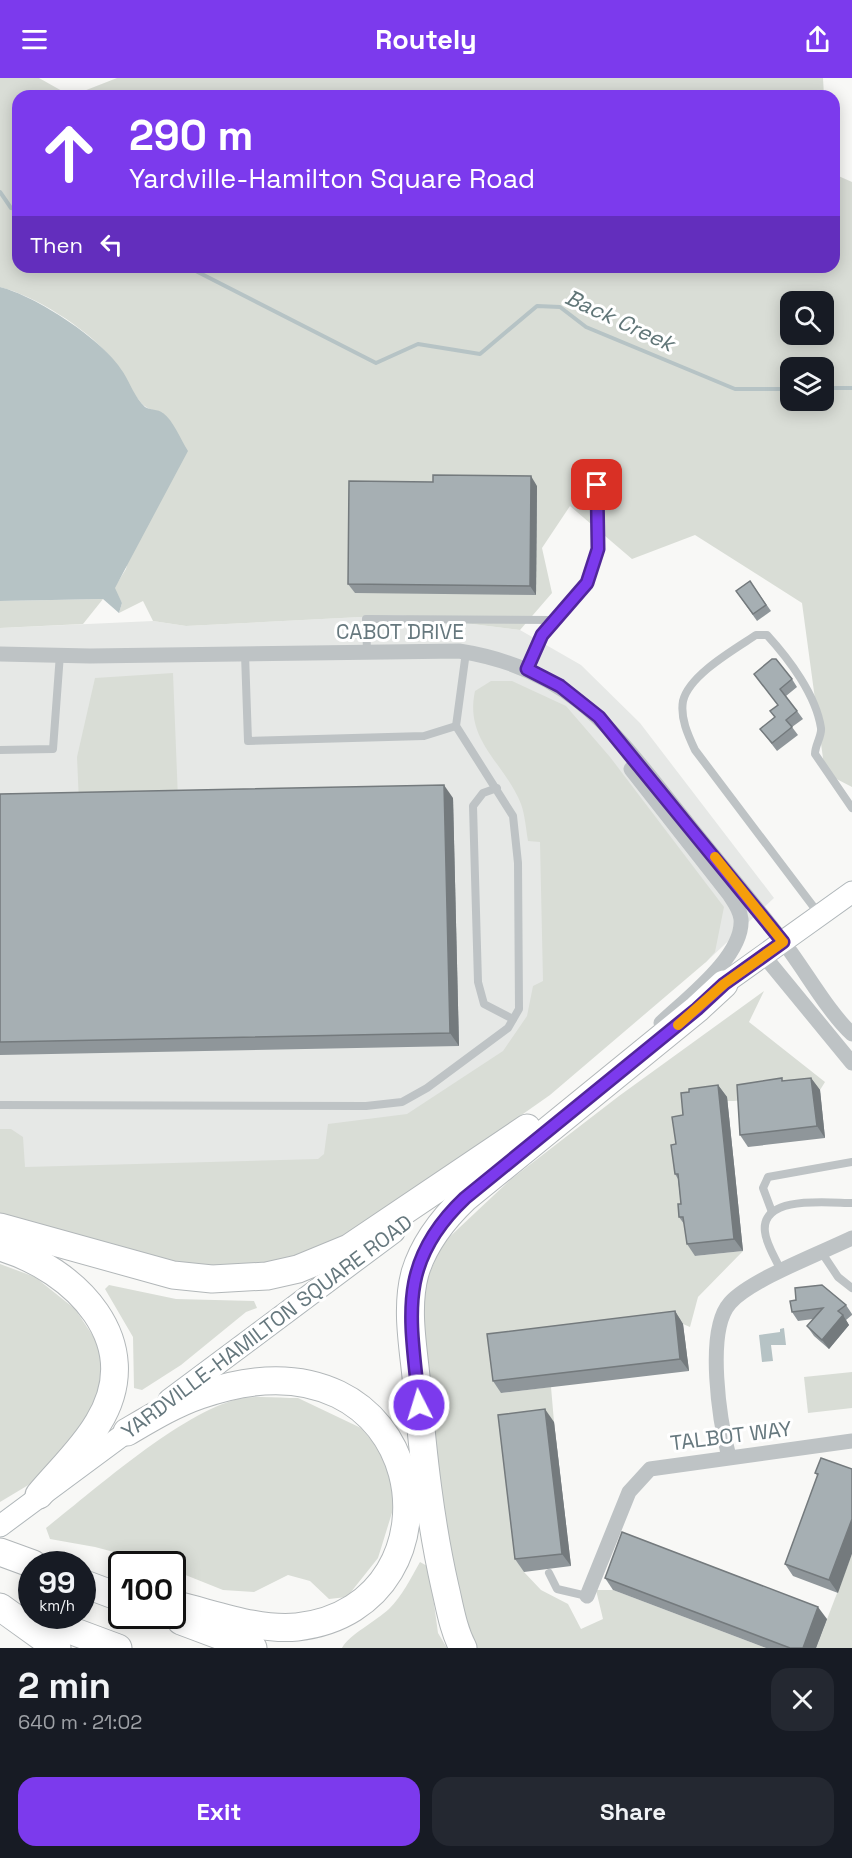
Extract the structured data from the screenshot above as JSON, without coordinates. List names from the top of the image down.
{
  "streets": {
    "street": ["CABOT DRIVE", "YARDVILLE-HAMILTON SQUARE ROAD", "TALBOT WAY"]
  },
  "crossings": [
    ["CABOT DRIVE", "YARDVILLE-HAMILTON SQUARE ROAD"]
  ],
  "water": ["Back Creek"],
  "page": {
    "header": "Routely",
    "turn": ["290 m", "Yardville-Hamilton Square Road"],
    "then": "Then",
    "speed": "99 km/h",
    "limit": "100",
    "heading": ["2 min", "640 m · 21:02"],
    "buttons": ["Exit", "Share"]
  }
}
